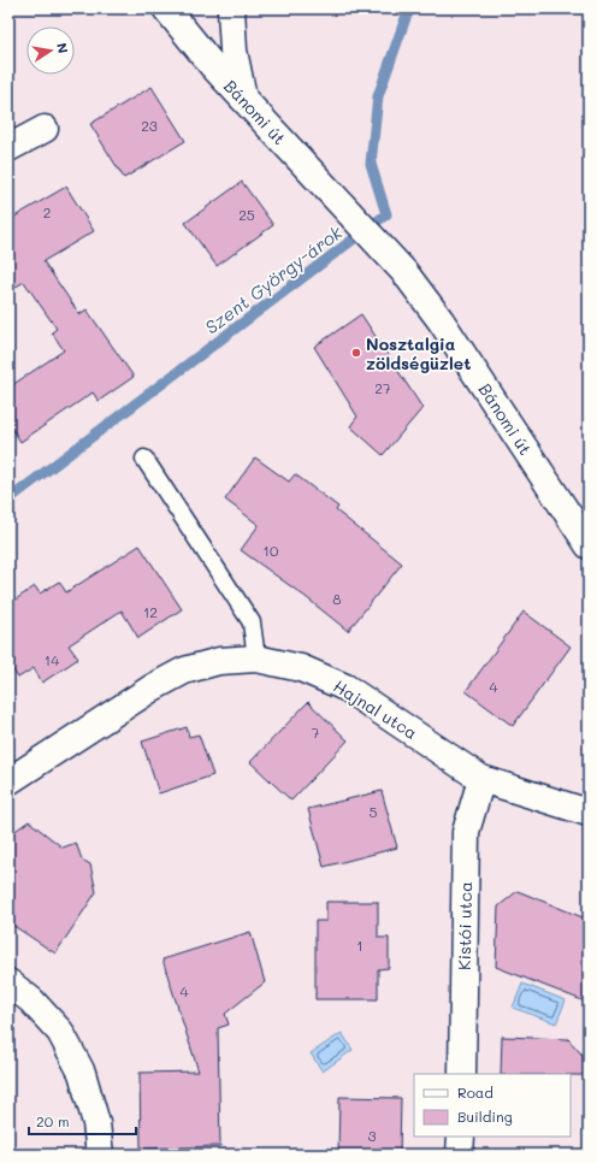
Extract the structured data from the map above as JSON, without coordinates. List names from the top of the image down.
{
  "streets": {
    "street": ["Bánomi út", "Hajnal utca", "Kistói utca"]
  },
  "crossings": [
    ["Hajnal utca", "Kistói utca"]
  ],
  "water": ["Szent György-árok"],
  "places": ["Nosztalgia zöldségüzlet"],
  "house_numbers": [
    "23",
    "2",
    "25",
    "27",
    "10",
    "8",
    "12",
    "14",
    "4",
    "7",
    "5",
    "1",
    "4",
    "3"
  ],
  "legend": ["Road", "Building"],
  "scale_bar": "20 m",
  "north": "right"
}
